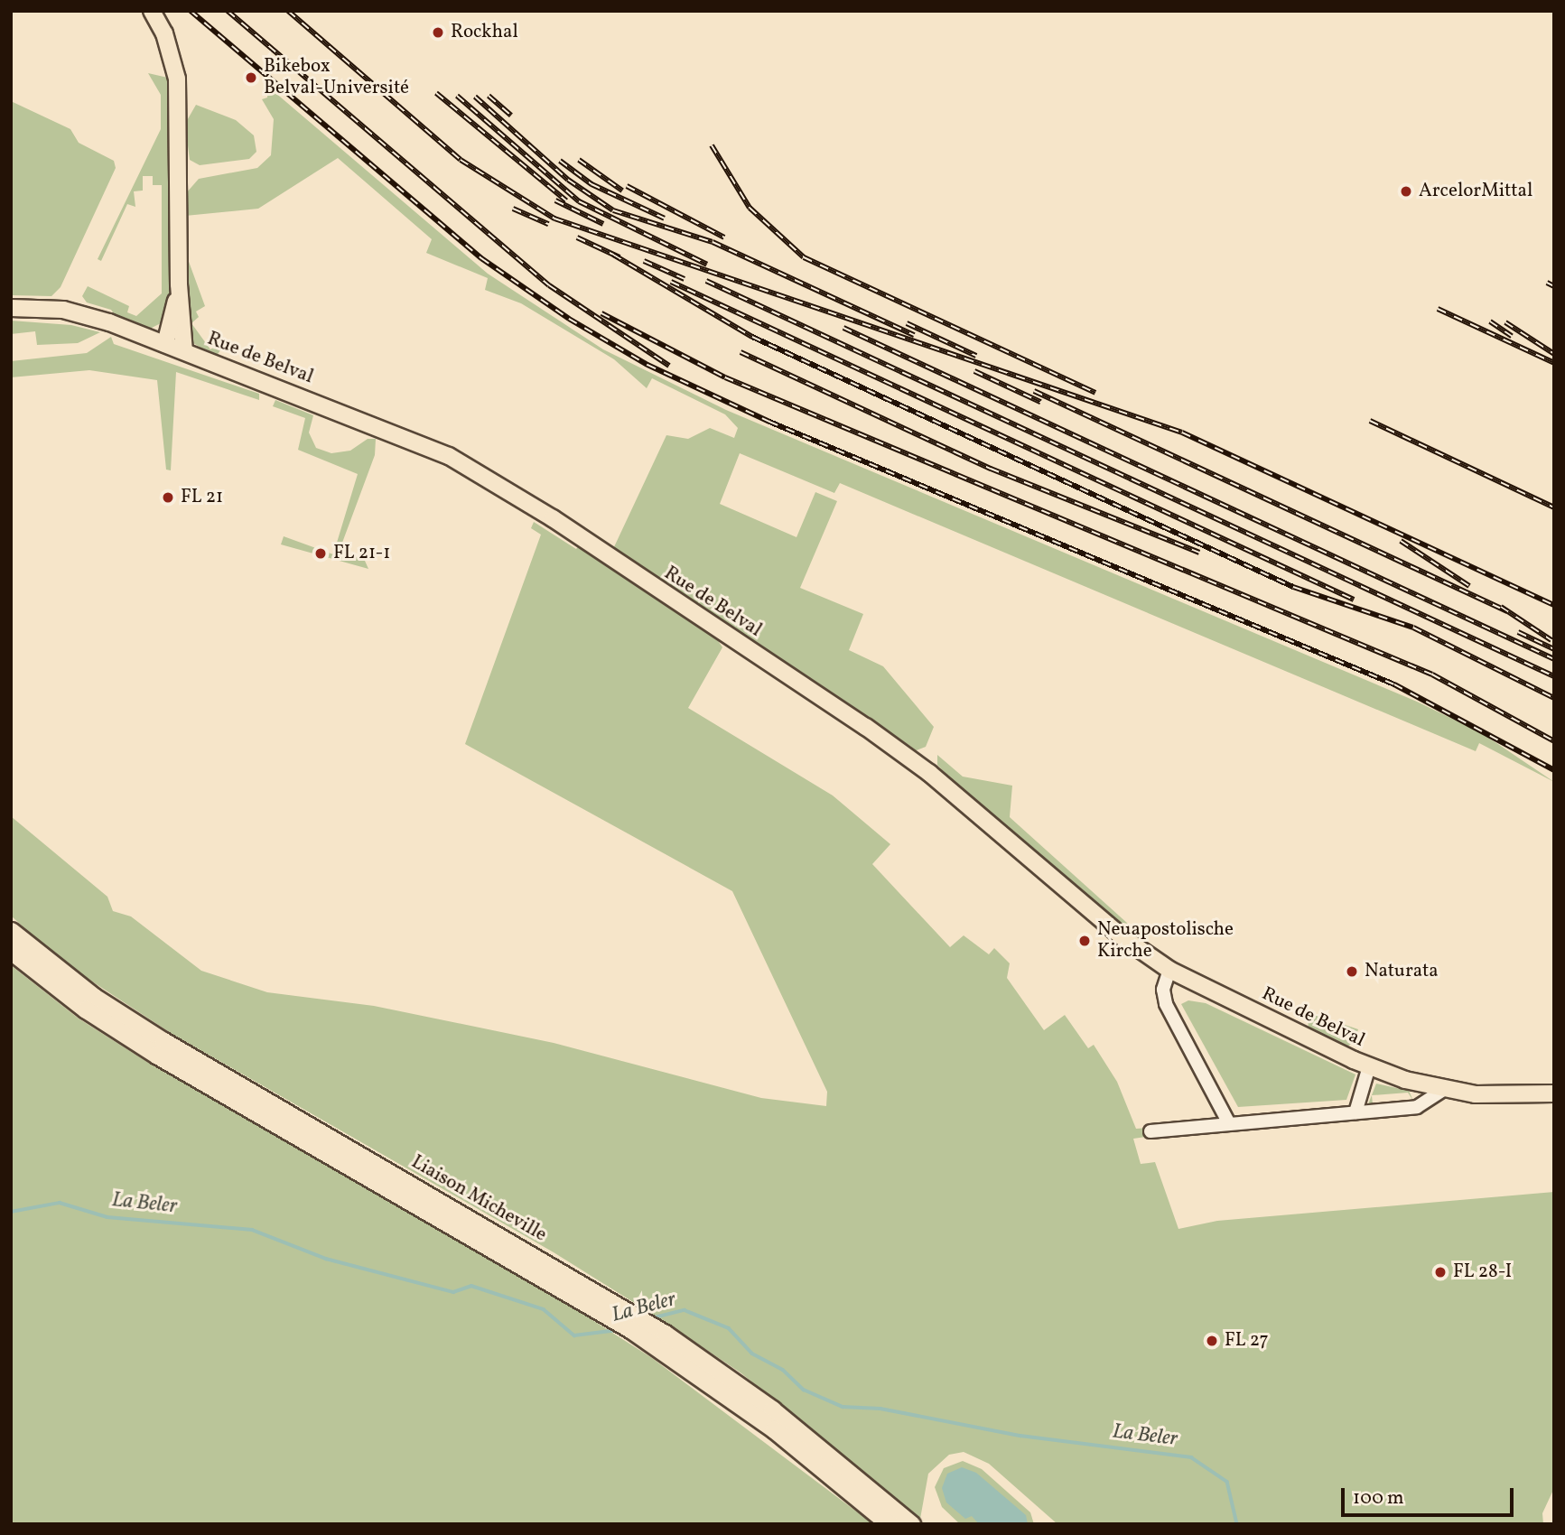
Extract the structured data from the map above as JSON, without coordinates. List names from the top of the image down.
{
  "streets": {
    "highway": ["Liaison Micheville"],
    "main road": ["Rue de Belval"]
  },
  "water": ["La Beler"],
  "places": [
    "Rockhal",
    "Bikebox Belval-Université",
    "ArcelorMittal",
    "FL 21",
    "FL 21-1",
    "Neuapostolische Kirche",
    "Naturata",
    "FL 28-I",
    "FL 27"
  ],
  "scale_bar": "100 m"
}
